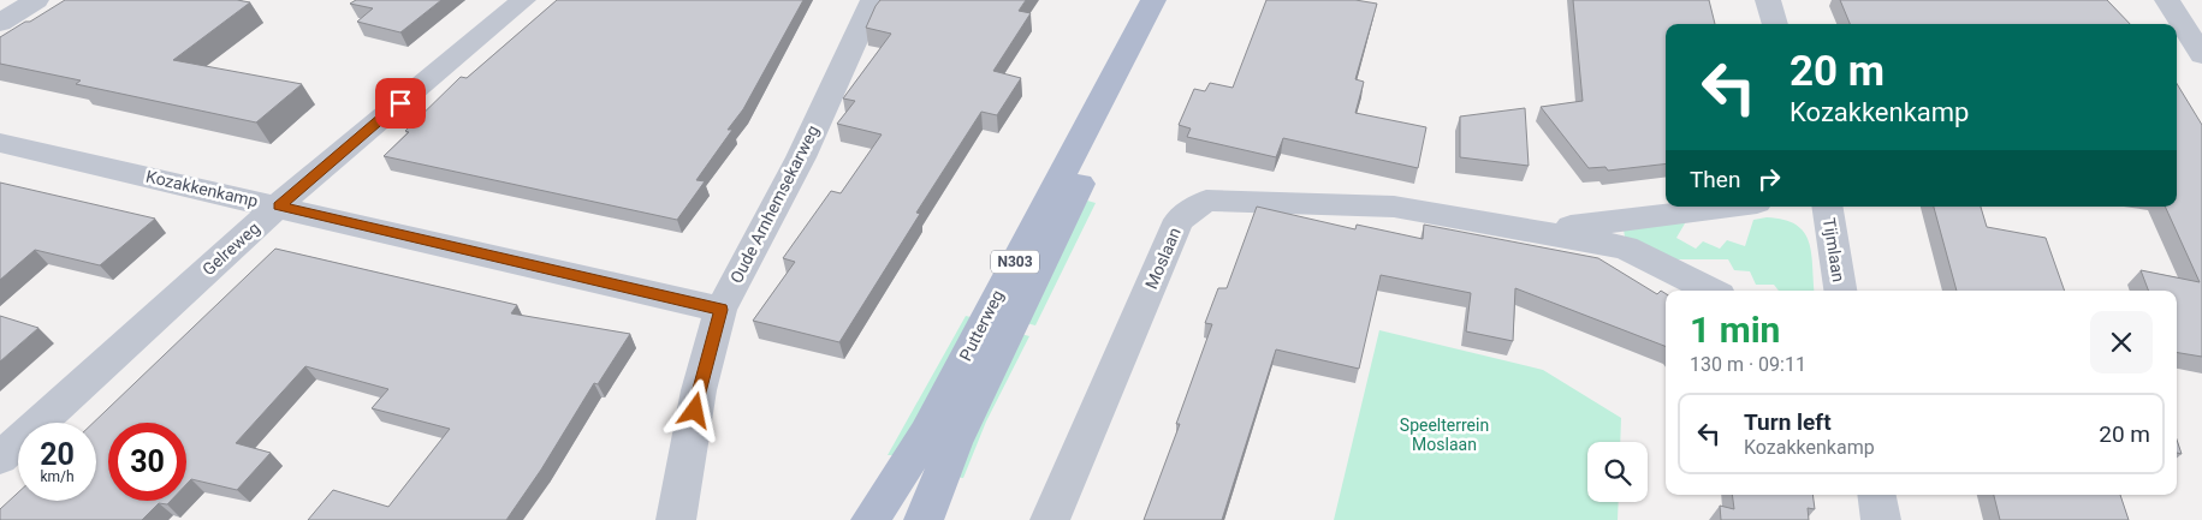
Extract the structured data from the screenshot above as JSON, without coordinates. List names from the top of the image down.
{
  "streets": {
    "main road": ["N303", "Putterweg"],
    "street": [
      "Kozakkenkamp",
      "Oude Arnhemsekarweg",
      "Gelreweg",
      "Tijmlaan",
      "Moslaan"
    ]
  },
  "crossings": [
    ["Kozakkenkamp", "Oude Arnhemsekarweg"],
    ["Kozakkenkamp", "Gelreweg"]
  ],
  "parks": ["Speelterrein Moslaan"],
  "page": {
    "turn": ["20 m", "Kozakkenkamp"],
    "then": "Then",
    "heading": ["1 min", "130 m · 09:11"],
    "list": [
      {
        "name": "Turn left",
        "note": "Kozakkenkamp",
        "value": "20 m"
      }
    ],
    "speed": "20 km/h",
    "limit": "30"
  }
}
